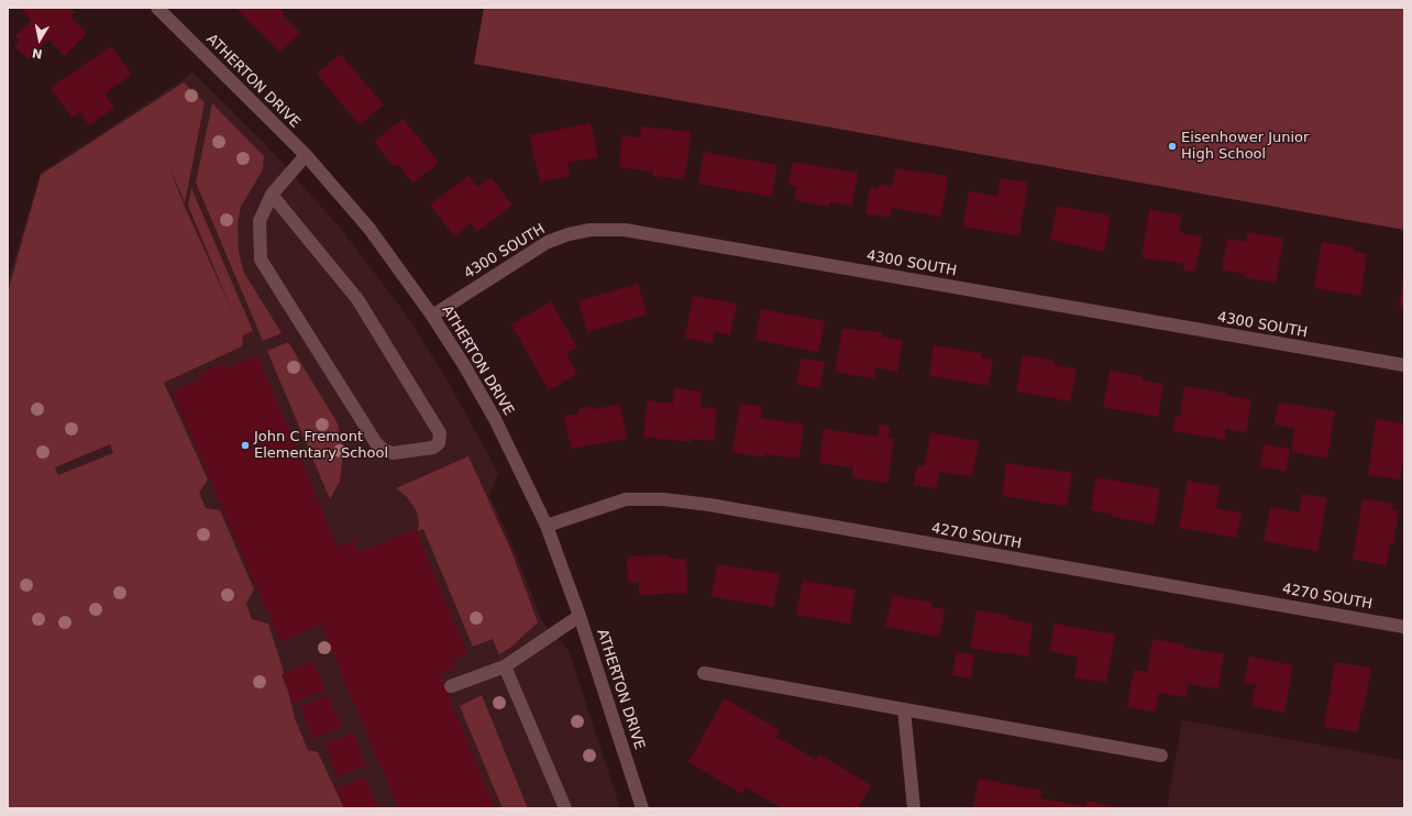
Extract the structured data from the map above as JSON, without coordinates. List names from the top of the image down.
{
  "streets": {
    "street": ["ATHERTON DRIVE", "4300 SOUTH", "4270 SOUTH"]
  },
  "crossings": [
    ["ATHERTON DRIVE", "4300 SOUTH"],
    ["ATHERTON DRIVE", "4270 SOUTH"]
  ],
  "places": ["Eisenhower Junior High School", "John C Fremont Elementary School"],
  "north": "bottom"
}
